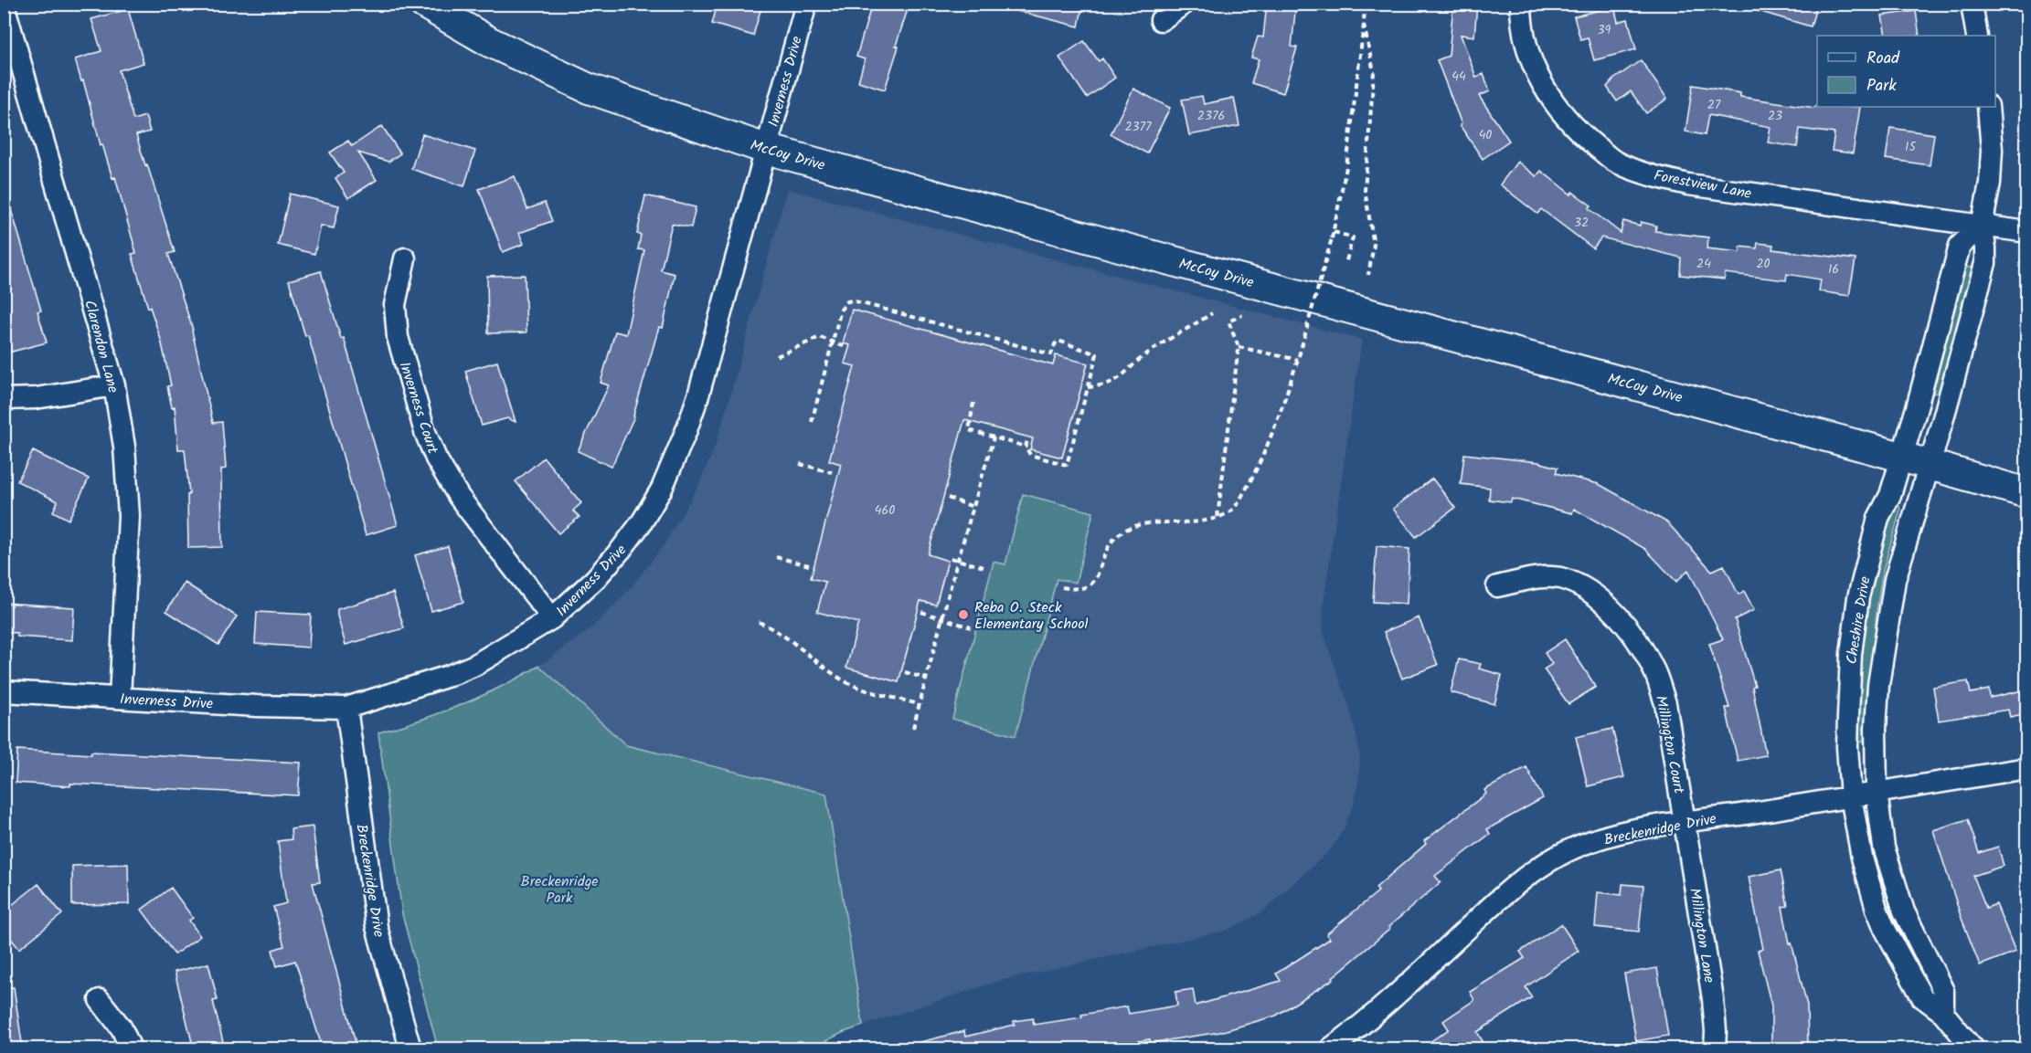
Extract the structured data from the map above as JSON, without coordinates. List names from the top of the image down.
{
  "streets": {
    "street": [
      "Inverness Drive",
      "McCoy Drive",
      "Forestview Lane",
      "Clarendon Lane",
      "Inverness Court",
      "Cheshire Drive",
      "Millington Court",
      "Breckenridge Drive",
      "Millington Lane"
    ]
  },
  "crossings": [
    ["Inverness Drive", "McCoy Drive"],
    ["Inverness Drive", "Clarendon Lane"],
    ["Inverness Drive", "Inverness Court"],
    ["Inverness Drive", "Breckenridge Drive"],
    ["McCoy Drive", "Cheshire Drive"],
    ["Forestview Lane", "Cheshire Drive"],
    ["Cheshire Drive", "Breckenridge Drive"],
    ["Millington Court", "Breckenridge Drive"],
    ["Millington Court", "Millington Lane"],
    ["Breckenridge Drive", "Millington Lane"]
  ],
  "parks": ["Breckenridge Park"],
  "places": ["Reba O. Steck Elementary School"],
  "house_numbers": [
    "39",
    "44",
    "27",
    "2376",
    "23",
    "2377",
    "40",
    "15",
    "32",
    "24",
    "20",
    "16",
    "460"
  ],
  "legend": ["Road", "Park"]
}
